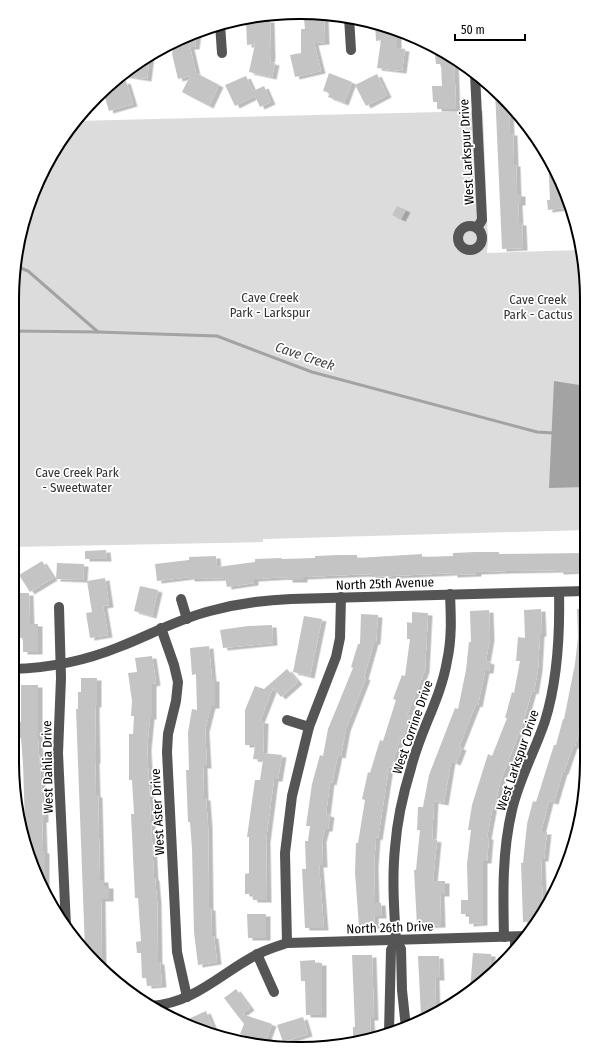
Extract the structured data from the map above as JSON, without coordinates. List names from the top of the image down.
{
  "streets": {
    "street": [
      "West Larkspur Drive",
      "North 25th Avenue",
      "West Corrine Drive",
      "West Dahlia Drive",
      "West Aster Drive",
      "North 26th Drive"
    ]
  },
  "crossings": [
    ["West Larkspur Drive", "North 25th Avenue"],
    ["West Larkspur Drive", "North 26th Drive"],
    ["North 25th Avenue", "West Corrine Drive"],
    ["North 25th Avenue", "West Dahlia Drive"],
    ["North 25th Avenue", "West Aster Drive"],
    ["West Corrine Drive", "North 26th Drive"],
    ["West Aster Drive", "North 26th Drive"]
  ],
  "water": ["Cave Creek"],
  "parks": ["Cave Creek Park - Larkspur", "Cave Creek Park - Cactus", "Cave Creek Park - Sweetwater"],
  "scale_bar": "50 m"
}
